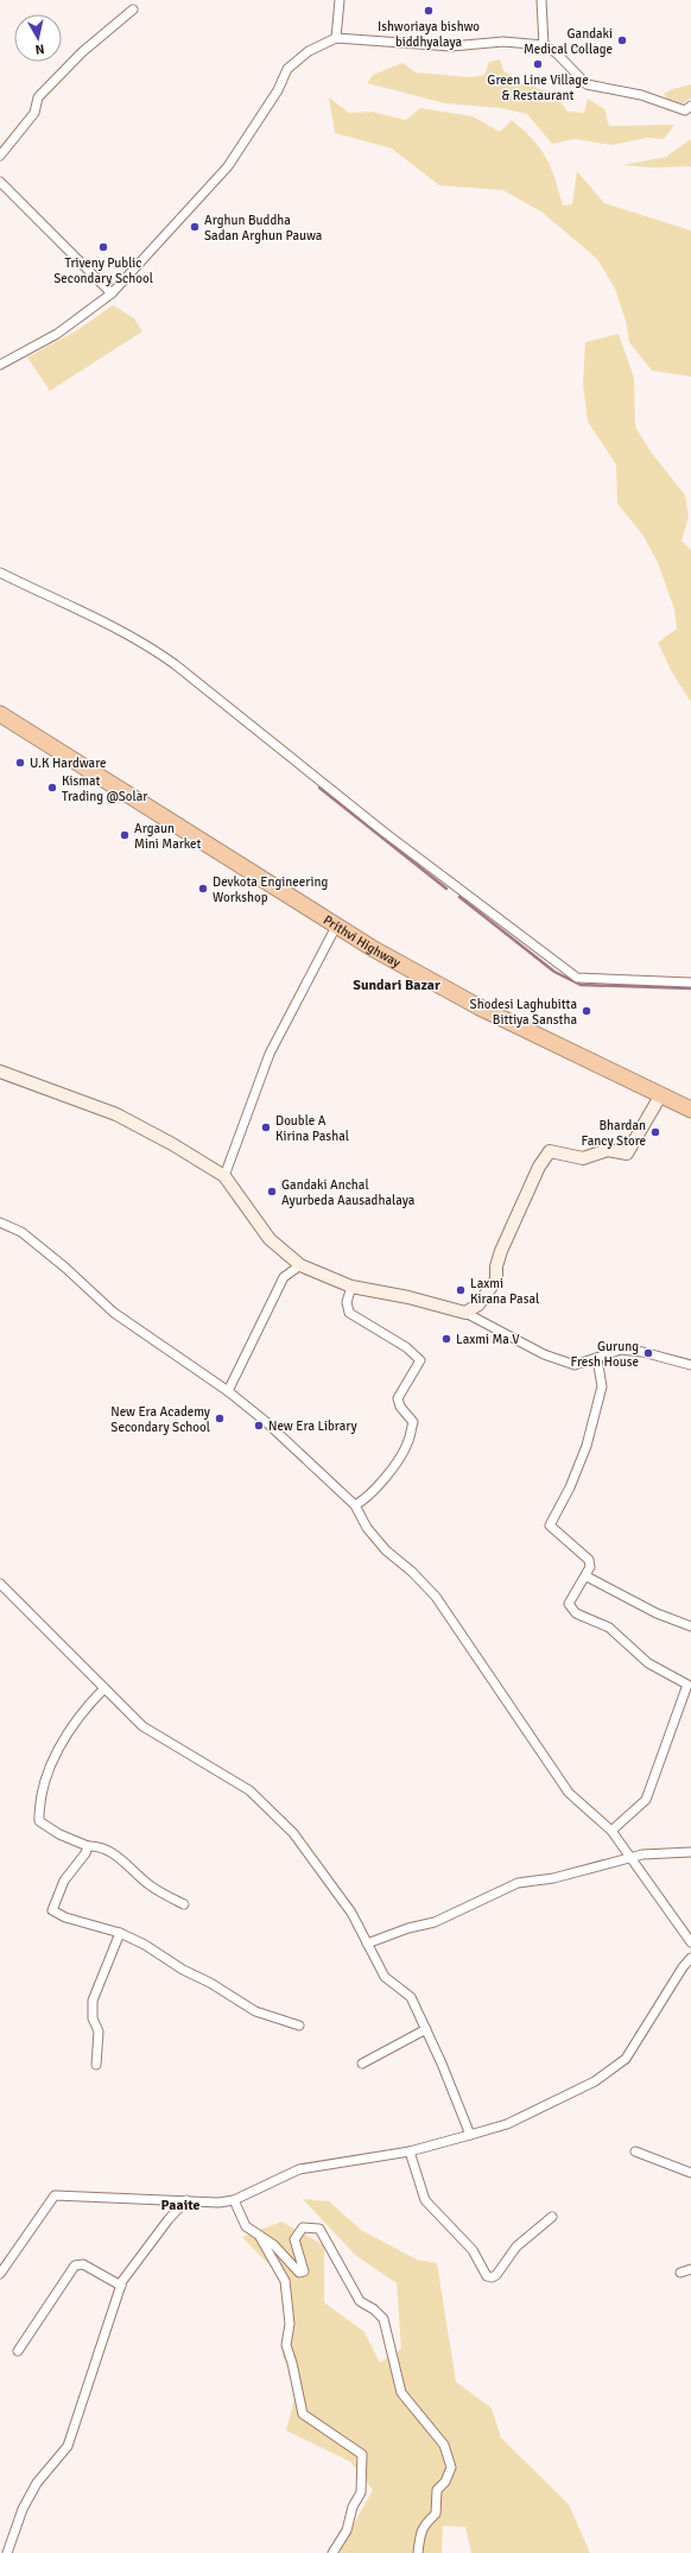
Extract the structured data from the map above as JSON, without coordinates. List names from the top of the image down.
{
  "streets": {
    "highway": ["Prithvi Highway"]
  },
  "districts": ["Sundari Bazar", "Paaite"],
  "places": [
    "Ishworiaya bishwo biddhyalaya",
    "Gandaki Medical Collage",
    "Green Line Village & Restaurant",
    "Arghun Buddha Sadan Arghun Pauwa",
    "Triveny Public Secondary School",
    "U.K Hardware",
    "Kismat Trading @Solar",
    "Argaun Mini Market",
    "Devkota Engineering Workshop",
    "Shodesi Laghubitta Bittiya Sanstha",
    "Double A Kirina Pashal",
    "Bhardan Fancy Store",
    "Gandaki Anchal Ayurbeda Aausadhalaya",
    "Laxmi Kirana Pasal",
    "Laxmi Ma V",
    "Gurung Fresh House",
    "New Era Academy Secondary School",
    "New Era Library"
  ],
  "north": "bottom"
}
